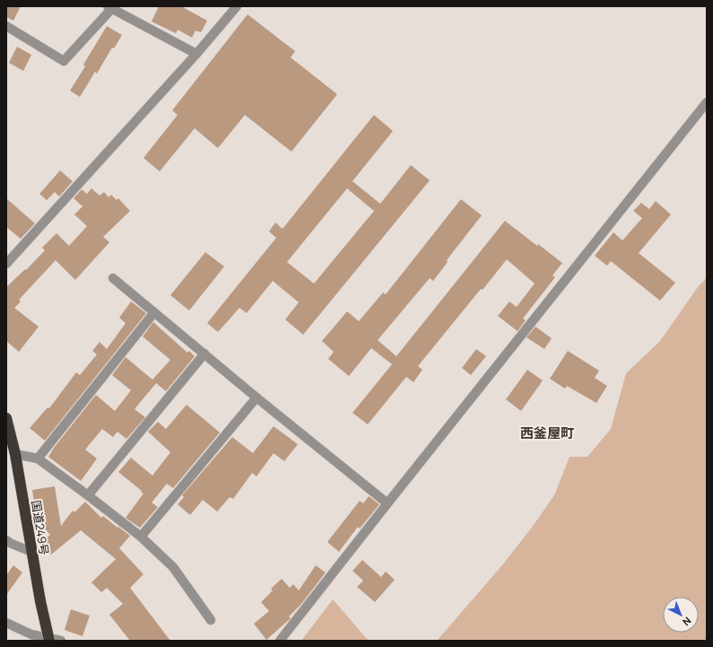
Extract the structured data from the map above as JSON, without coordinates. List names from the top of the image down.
{
  "streets": {
    "highway": ["国道249号"]
  },
  "districts": ["西釜屋町"],
  "north": "bottom right"
}
